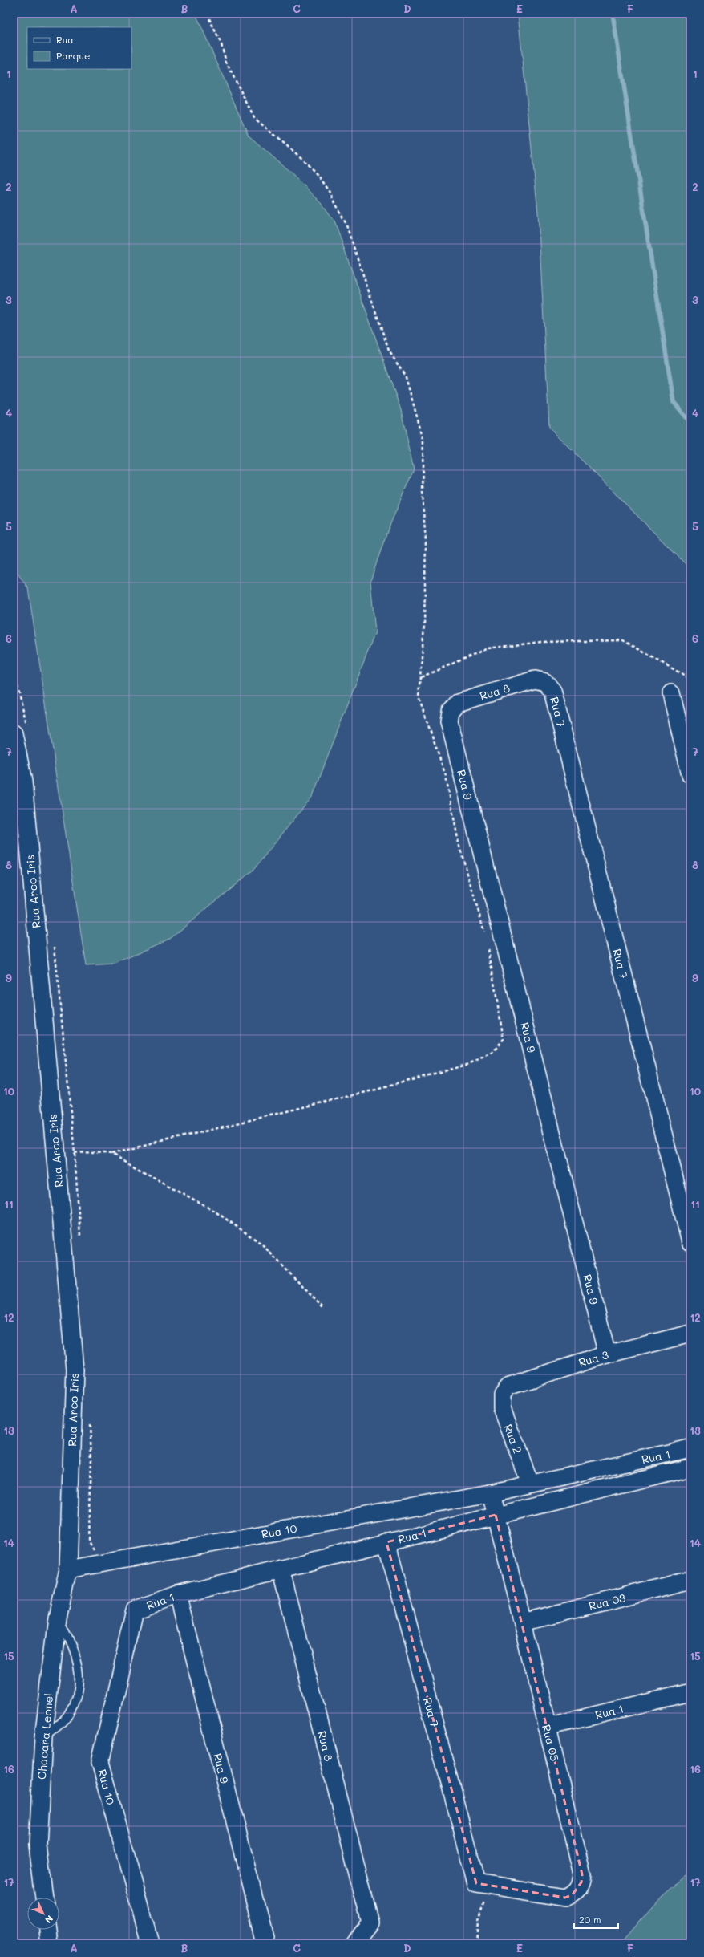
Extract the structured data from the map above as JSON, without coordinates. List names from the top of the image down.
{
  "streets": {
    "street": [
      "Rua 8",
      "Rua 7",
      "Rua 9",
      "Rua Arco Iris",
      "Rua 3",
      "Rua 2",
      "Rua 1",
      "Rua 10",
      "Rua 03",
      "Chacara Leonel",
      "Rua 05"
    ]
  },
  "crossings": [
    ["Rua 8", "Rua 7"],
    ["Rua 8", "Rua 9"],
    ["Rua 8", "Rua 1"],
    ["Rua 7", "Rua 1"],
    ["Rua 7", "Rua 05"],
    ["Rua 9", "Rua 3"],
    ["Rua 9", "Rua 1"],
    ["Rua Arco Iris", "Rua 10"],
    ["Rua Arco Iris", "Chacara Leonel"],
    ["Rua 3", "Rua 2"],
    ["Rua 2", "Rua 1"],
    ["Rua 1", "Rua 10"],
    ["Rua 1", "Rua 05"],
    ["Rua 10", "Chacara Leonel"],
    ["Rua 10", "Rua 05"],
    ["Rua 03", "Rua 05"]
  ],
  "legend": ["Rua", "Parque"],
  "scale_bar": "20 m",
  "north": "bottom right",
  "grid": {
    "columns": [
      "A",
      "B",
      "C",
      "D",
      "E",
      "F"
    ],
    "rows": [
      "1",
      "2",
      "3",
      "4",
      "5",
      "6",
      "7",
      "8",
      "9",
      "10",
      "11",
      "12",
      "13",
      "14",
      "15",
      "16",
      "17"
    ]
  }
}
